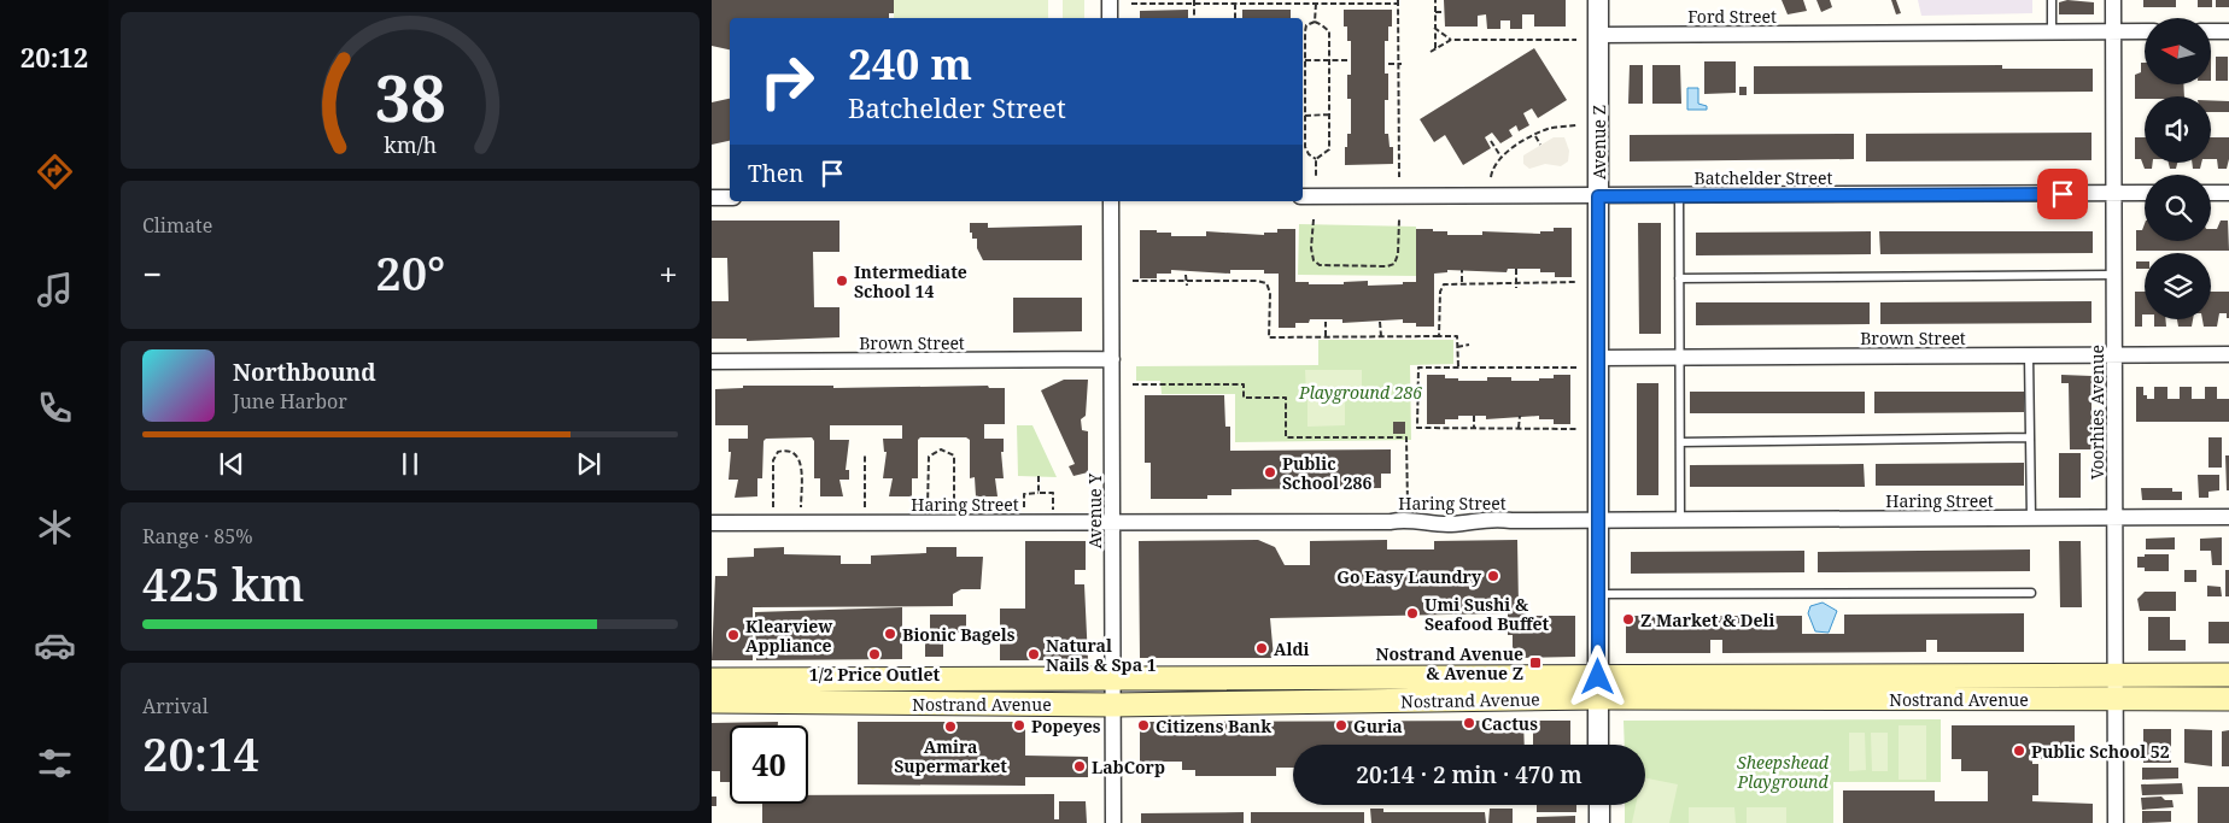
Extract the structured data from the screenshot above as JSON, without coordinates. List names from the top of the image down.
{
  "streets": {
    "main road": ["Nostrand Avenue"],
    "street": [
      "Ford Street",
      "Avenue Z",
      "Batchelder Street",
      "Brown Street",
      "Voorhies Avenue",
      "Haring Street",
      "Avenue Y"
    ]
  },
  "crossings": [
    ["Ford Street", "Avenue Z"],
    ["Ford Street", "Voorhies Avenue"],
    ["Avenue Z", "Batchelder Street"],
    ["Avenue Z", "Brown Street"],
    ["Avenue Z", "Haring Street"],
    ["Avenue Z", "Nostrand Avenue"],
    ["Batchelder Street", "Voorhies Avenue"],
    ["Brown Street", "Voorhies Avenue"],
    ["Brown Street", "Avenue Y"],
    ["Voorhies Avenue", "Haring Street"],
    ["Voorhies Avenue", "Nostrand Avenue"],
    ["Haring Street", "Avenue Y"],
    ["Avenue Y", "Nostrand Avenue"]
  ],
  "parks": ["Playground 286", "Sheepshead Playground"],
  "places": {
    "other": [
      "Intermediate School 14",
      "Public School 286",
      "Go Easy Laundry",
      "Umi Sushi & Seafood Buffet",
      "Z Market & Deli",
      "Bionic Bagels",
      "Klearview Appliance",
      "Aldi",
      "1/2 Price Outlet",
      "Natural Nails & Spa 1",
      "Cactus",
      "Popeyes",
      "Citizens Bank",
      "Guria",
      "Amira Supermarket",
      "Public School 52",
      "LabCorp"
    ],
    "transit": ["Nostrand Avenue & Avenue Z"]
  },
  "north": "left",
  "page": {
    "tabs": "20:12",
    "turn": ["240 m", "Batchelder Street"],
    "then": "Then",
    "tile": [
      "Climate",
      ["Range · 85%", "425 km"],
      ["Arrival", "20:14"]
    ],
    "heat": ["−", "20°", "+"],
    "song": ["Northbound", "June Harbor"],
    "limit": "40",
    "trip": "20:14 · 2 min · 470 m",
    "gauge": ["38", "km/h"]
  }
}
